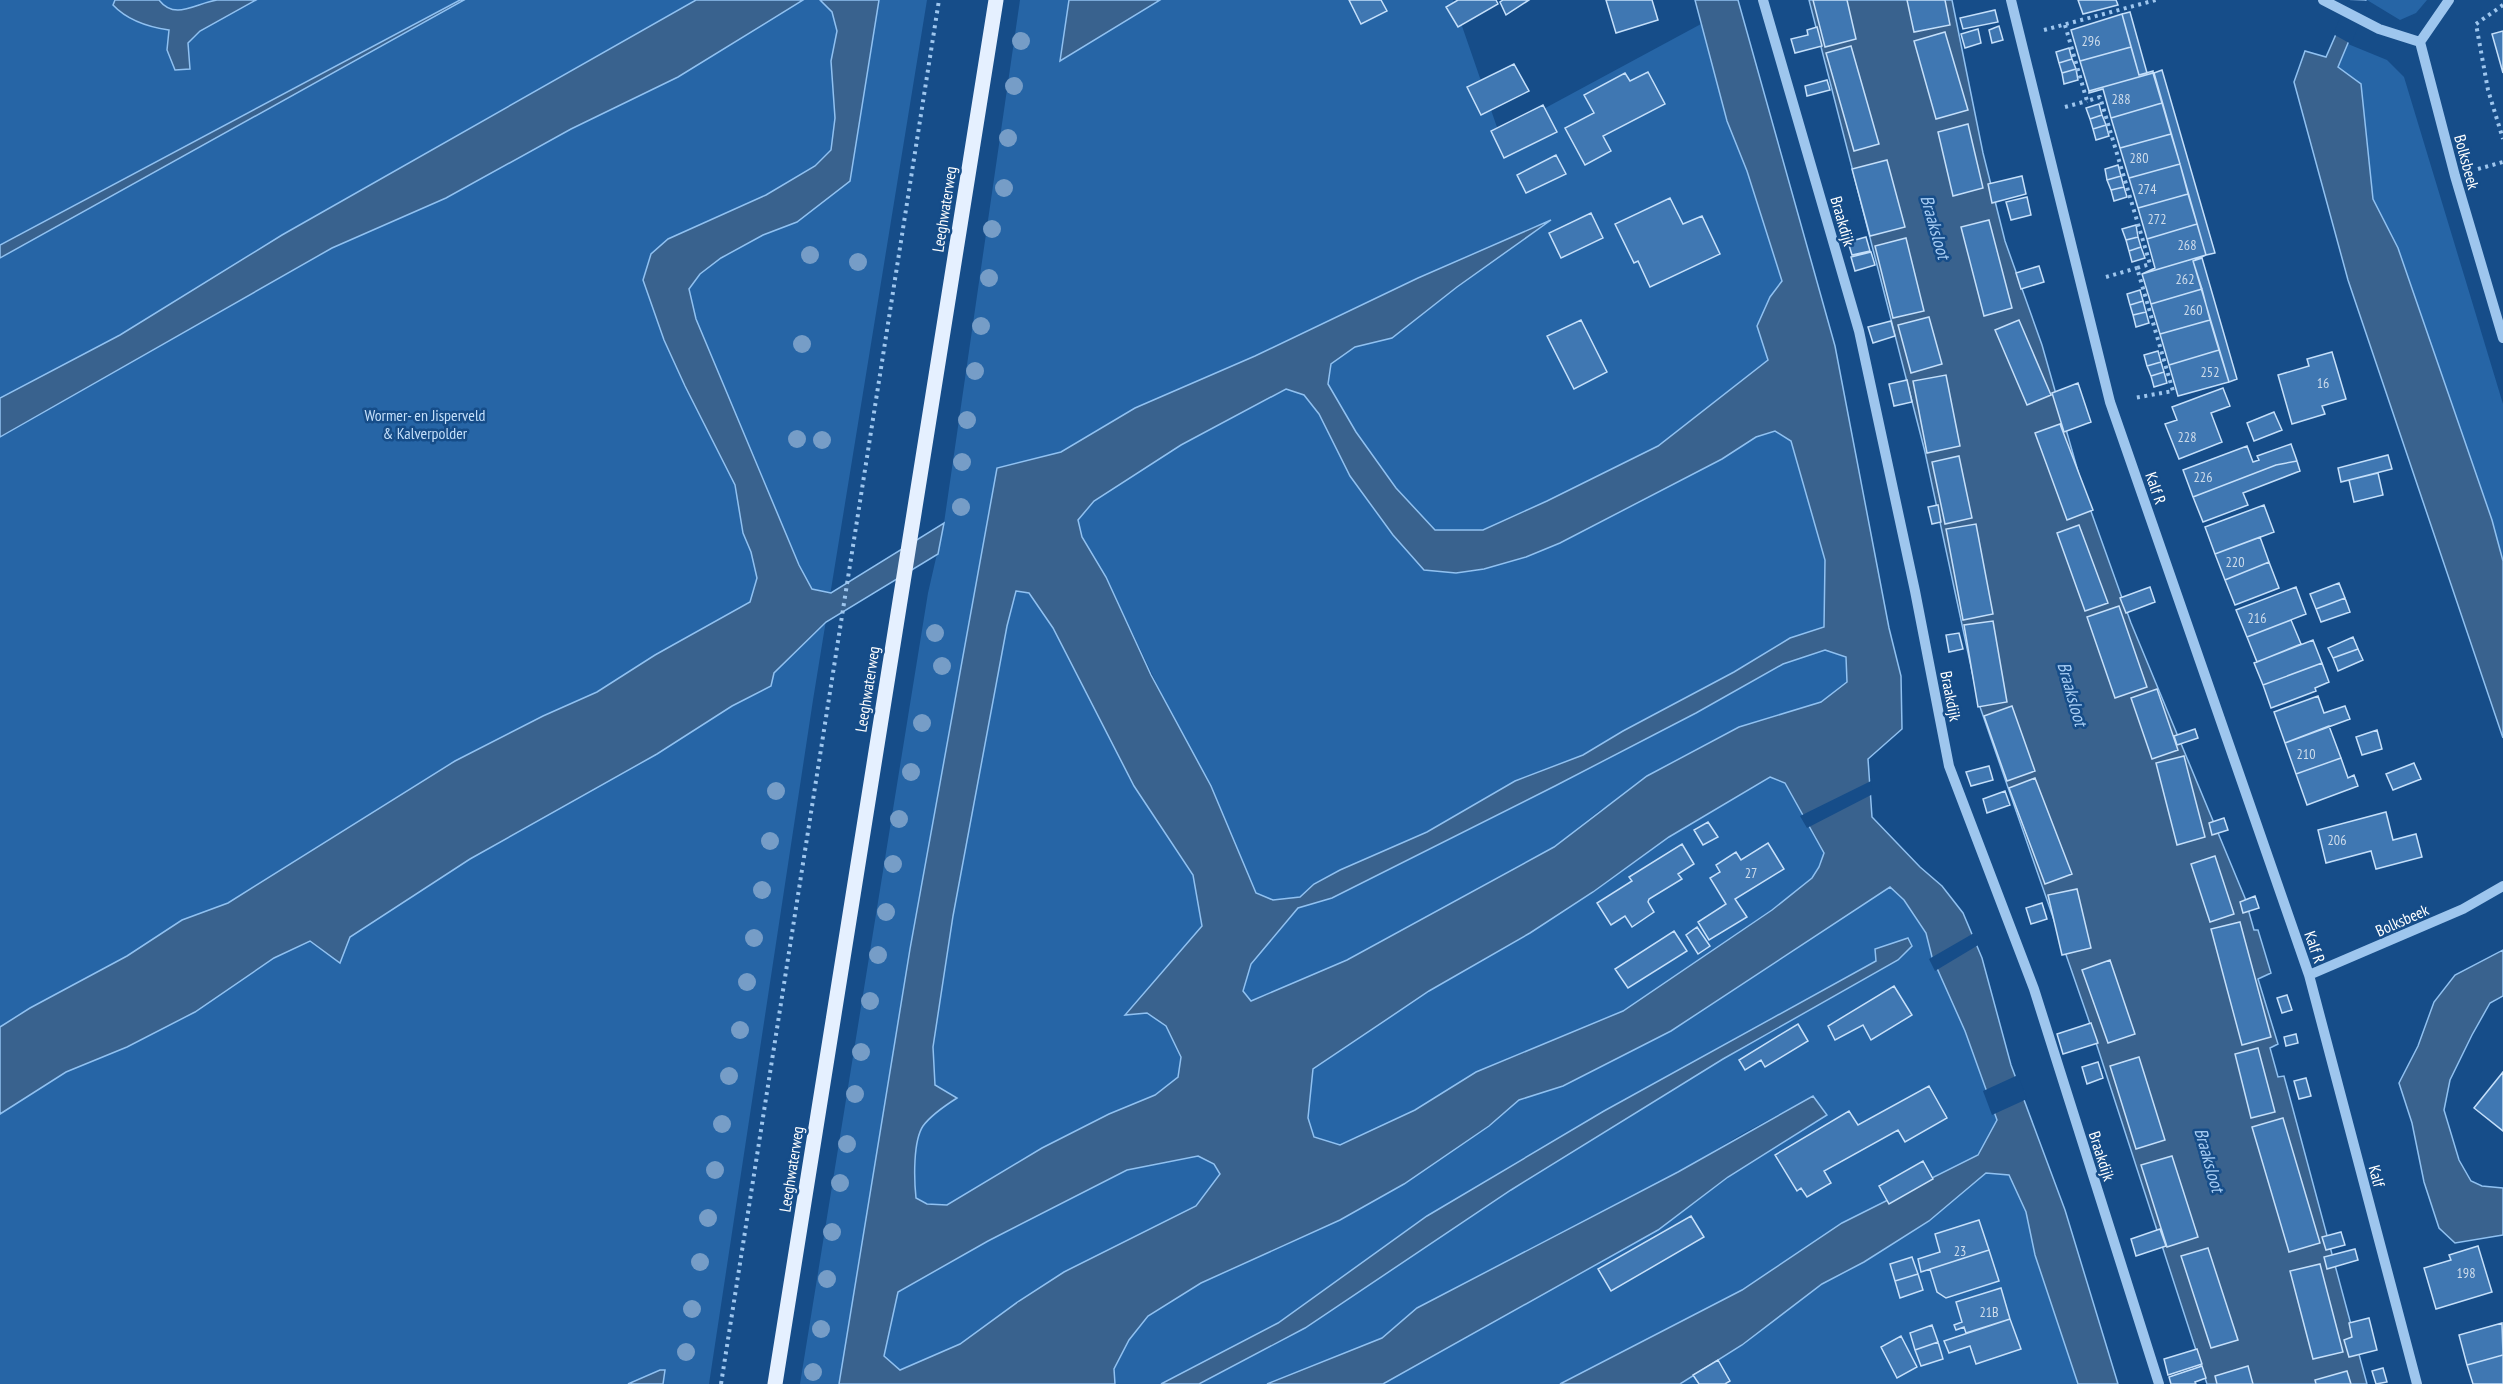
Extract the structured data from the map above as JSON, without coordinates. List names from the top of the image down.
{
  "streets": {
    "main road": ["Leeghwaterweg"],
    "street": [
      "Bolksbeek",
      "Braakdijk",
      "Kalf R",
      "Kalf"
    ]
  },
  "crossings": [
    ["Bolksbeek", "Kalf R"],
    ["Bolksbeek", "Kalf"],
    ["Kalf R", "Kalf"]
  ],
  "water": ["Braaksloot"],
  "parks": ["Wormer- en Jisperveld & Kalverpolder"],
  "house_numbers": [
    "296",
    "288",
    "280",
    "274",
    "272",
    "268",
    "262",
    "260",
    "252",
    "16",
    "228",
    "226",
    "220",
    "216",
    "210",
    "206",
    "27",
    "23",
    "198",
    "21B"
  ]
}
